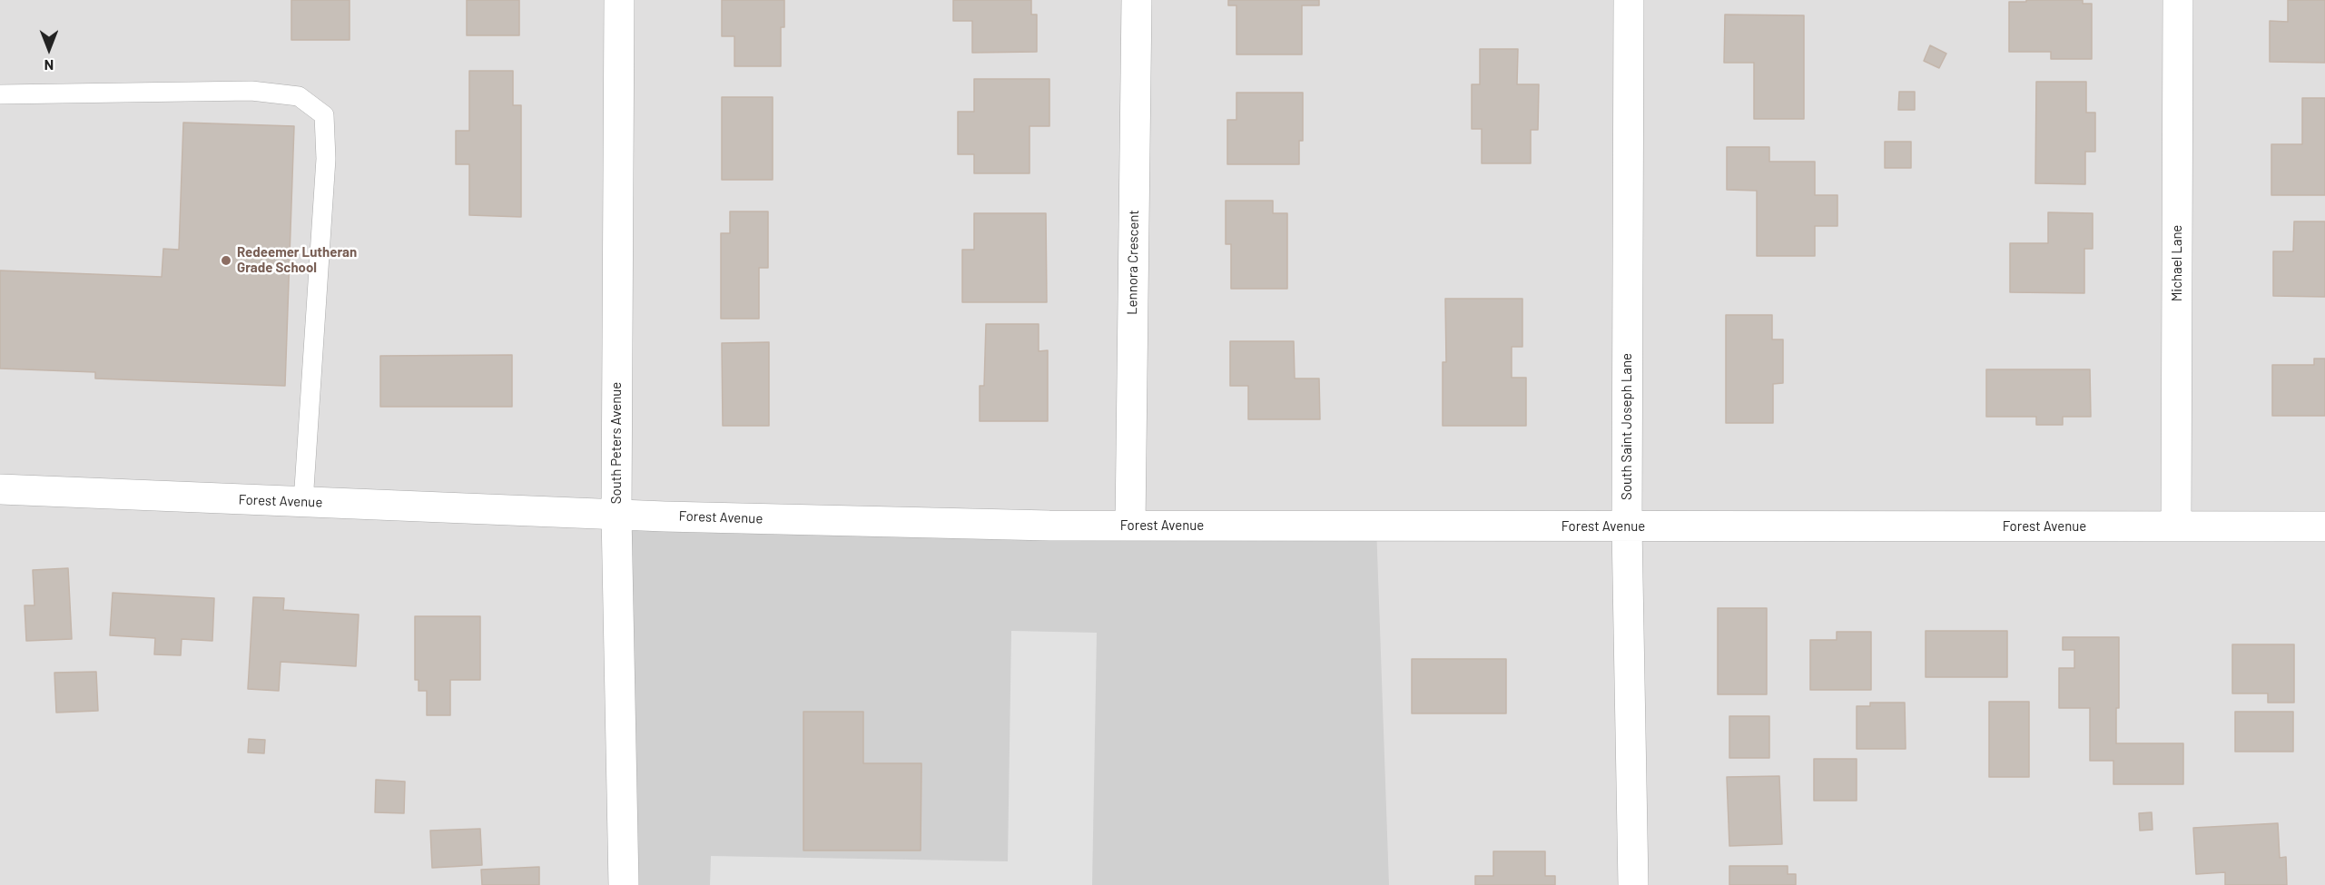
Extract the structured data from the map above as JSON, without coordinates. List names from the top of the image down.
{
  "streets": {
    "street": [
      "Lennora Crescent",
      "Michael Lane",
      "South Saint Joseph Lane",
      "South Peters Avenue",
      "Forest Avenue"
    ]
  },
  "crossings": [
    ["Lennora Crescent", "Forest Avenue"],
    ["Michael Lane", "Forest Avenue"],
    ["South Saint Joseph Lane", "Forest Avenue"],
    ["South Peters Avenue", "Forest Avenue"]
  ],
  "places": ["Redeemer Lutheran Grade School"],
  "north": "bottom"
}
